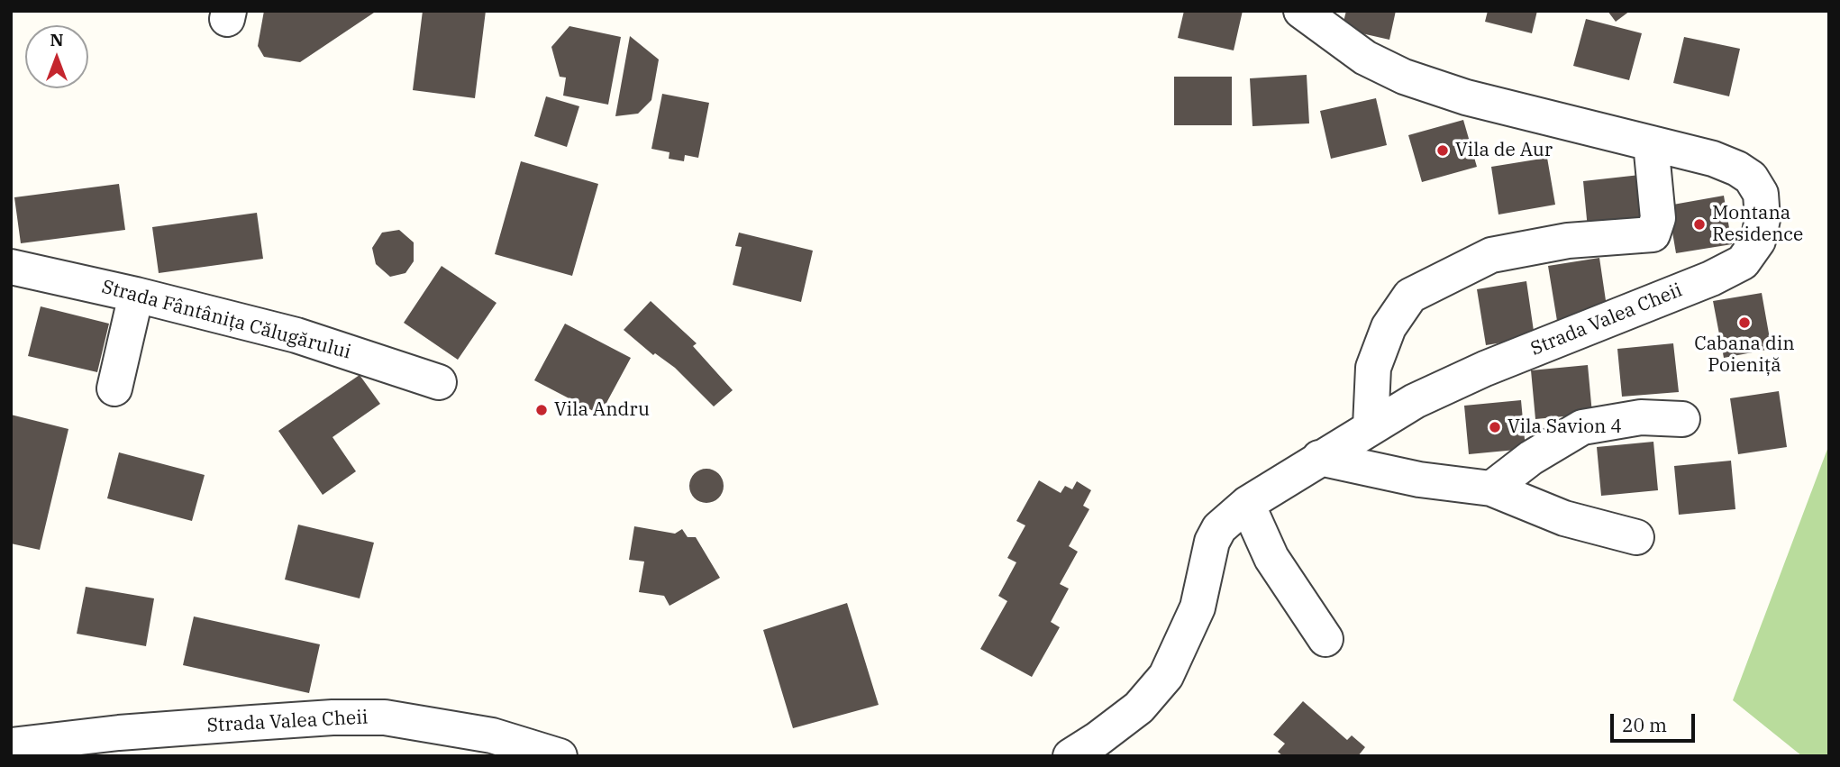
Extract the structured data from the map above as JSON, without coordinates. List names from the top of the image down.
{
  "streets": {
    "street": ["Strada Fântânița Călugărului", "Strada Valea Cheii"]
  },
  "places": [
    "Vila de Aur",
    "Montana Residence",
    "Cabana din Poieniță",
    "Vila Andru",
    "Vila Savion 4"
  ],
  "scale_bar": "20 m",
  "north": "top"
}
